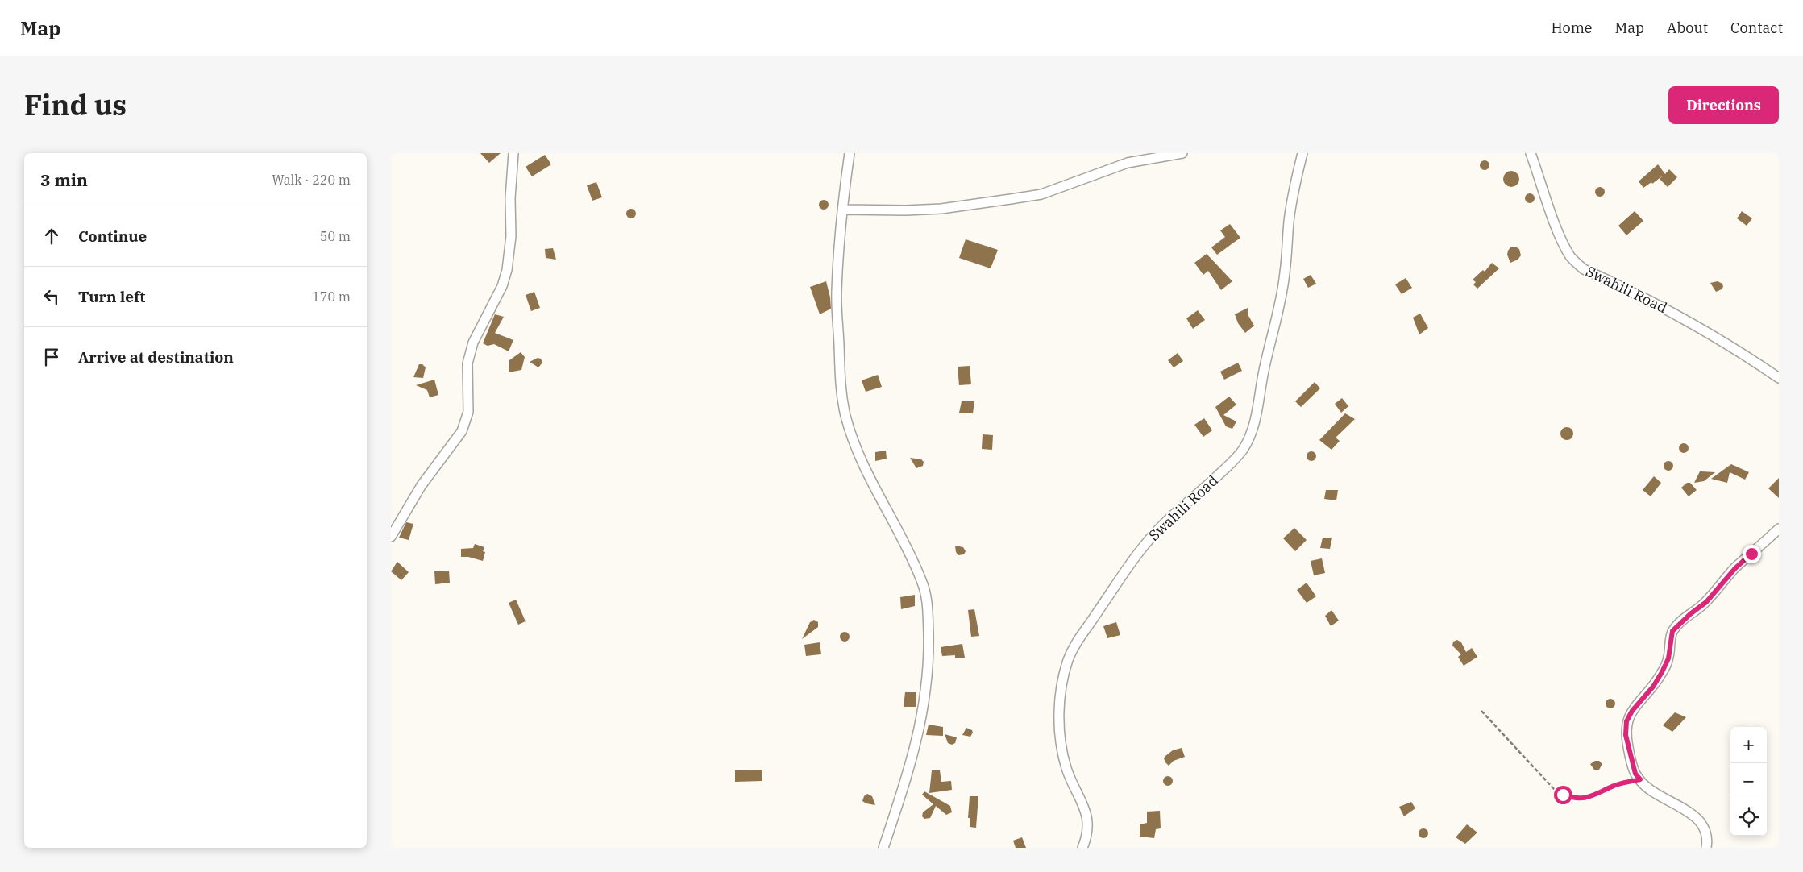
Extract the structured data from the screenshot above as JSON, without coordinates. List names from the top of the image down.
{
  "streets": {
    "street": ["Swahili Road"]
  },
  "page": {
    "header": "Map",
    "nav": [
      "Home",
      "Map",
      "About",
      "Contact"
    ],
    "title": "Find us",
    "buttons": "Directions",
    "heading": ["3 min", "Walk · 220 m"],
    "list": [
      ["Continue", "50 m"],
      ["Turn left", "170 m"],
      "Arrive at destination"
    ],
    "map_buttons": ["+", "−"]
  }
}
